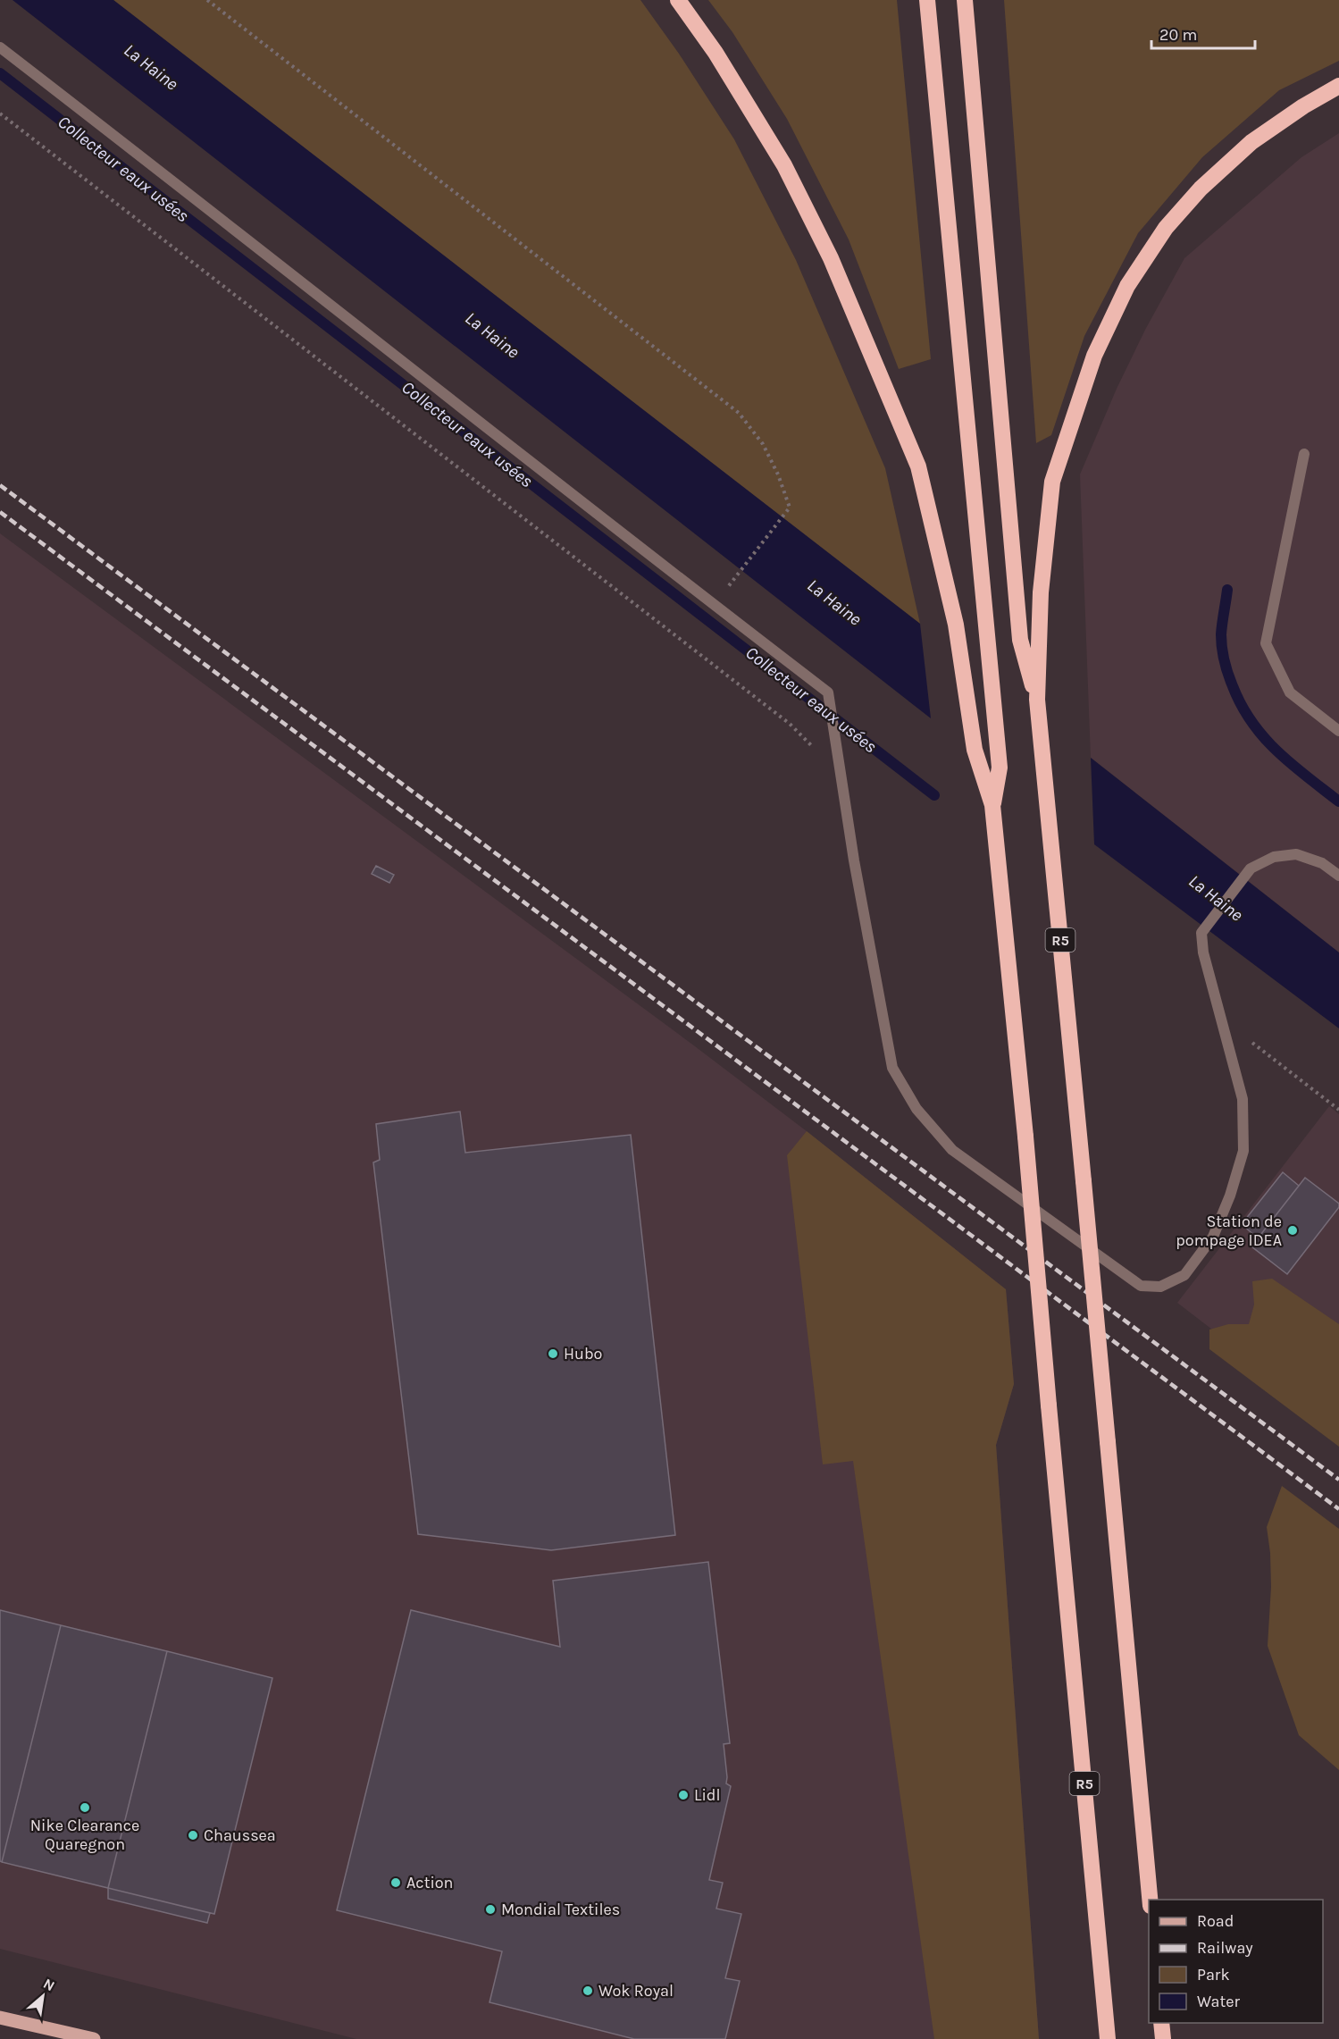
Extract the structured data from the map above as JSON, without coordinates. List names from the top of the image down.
{
  "streets": {
    "highway": ["R5"]
  },
  "water": ["La Haine", "Collecteur eaux usées"],
  "places": [
    "Station de pompage IDEA",
    "Hubo",
    "Lidl",
    "Nike Clearance Quaregnon",
    "Chaussea",
    "Action",
    "Mondial Textiles",
    "Wok Royal"
  ],
  "legend": [
    "Road",
    "Railway",
    "Park",
    "Water"
  ],
  "scale_bar": "20 m",
  "north": "top right"
}
